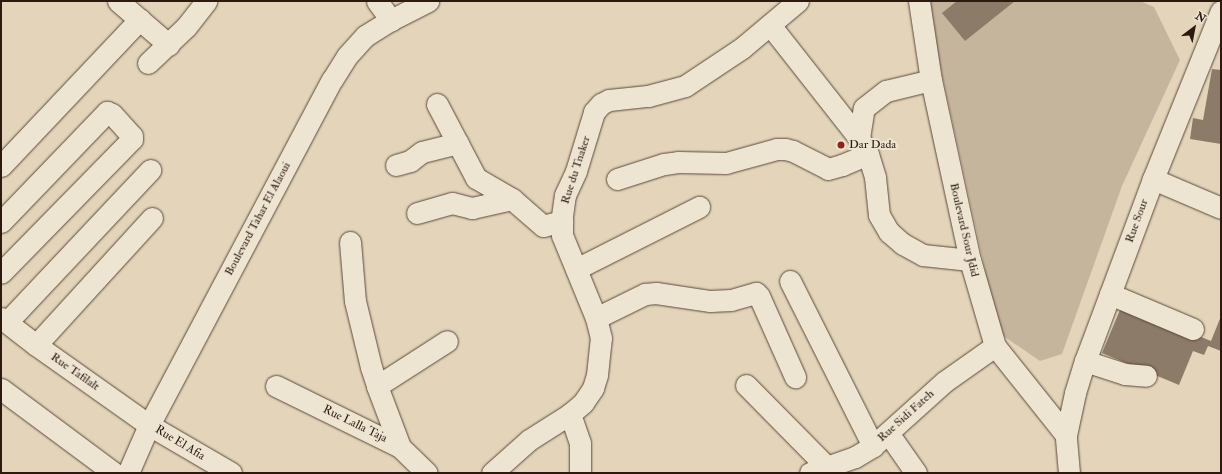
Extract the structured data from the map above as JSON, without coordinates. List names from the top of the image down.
{
  "streets": {
    "street": [
      "Rue du Tnaker",
      "Boulevard Tahar El Alaoui",
      "Rue Sour",
      "Boulevard Sour Jdid",
      "Rue Tafilalt",
      "Rue Sidi Fateh",
      "Rue Lalla Taja",
      "Rue El Afia"
    ]
  },
  "crossings": [
    ["Boulevard Tahar El Alaoui", "Rue Tafilalt"],
    ["Boulevard Tahar El Alaoui", "Rue El Afia"],
    ["Rue Sour", "Boulevard Sour Jdid"],
    ["Boulevard Sour Jdid", "Rue Sidi Fateh"],
    ["Rue Tafilalt", "Rue El Afia"]
  ],
  "places": ["Dar Dada"],
  "north": "top right"
}
